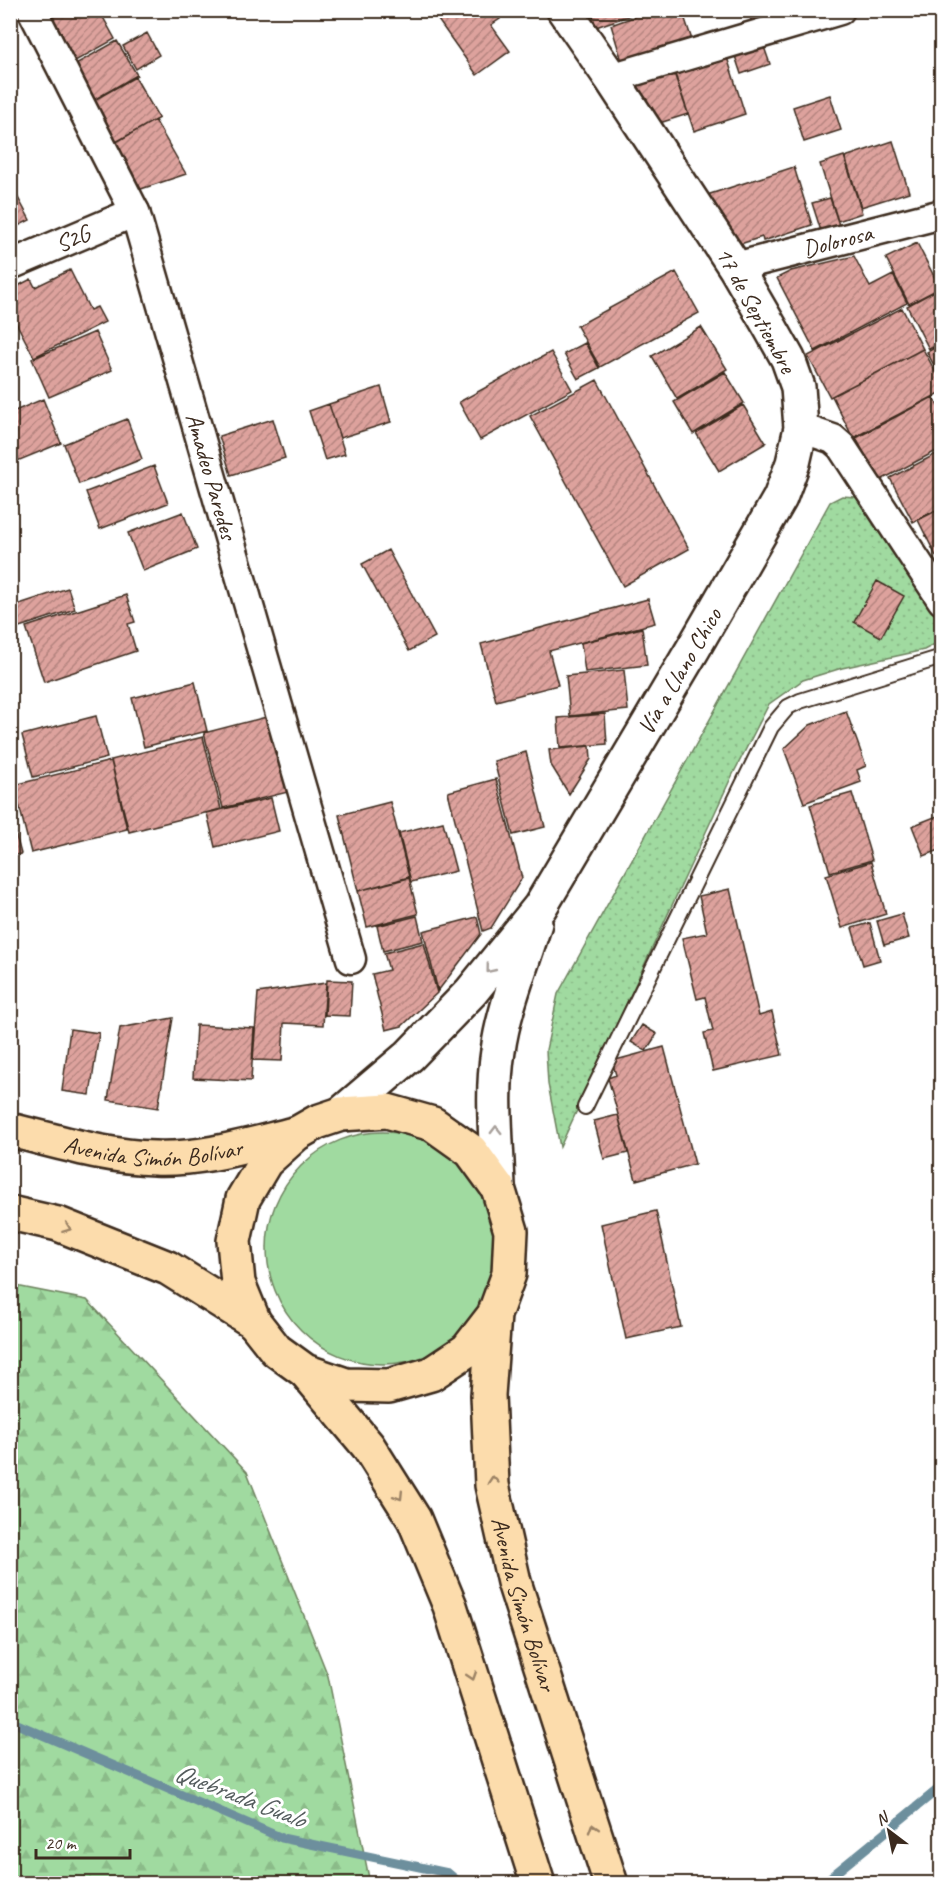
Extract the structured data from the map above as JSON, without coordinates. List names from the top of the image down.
{
  "streets": {
    "highway": ["Avenida Simón Bolívar"],
    "street": [
      "S2G",
      "Dolorosa",
      "17 de Septiembre",
      "Amadeo Paredes",
      "Vía a Llano Chico"
    ]
  },
  "crossings": [
    ["S2G", "Amadeo Paredes"],
    ["Dolorosa", "17 de Septiembre"],
    ["17 de Septiembre", "Vía a Llano Chico"]
  ],
  "water": ["Quebrada Gualo"],
  "scale_bar": "20 m",
  "north": "top left"
}
